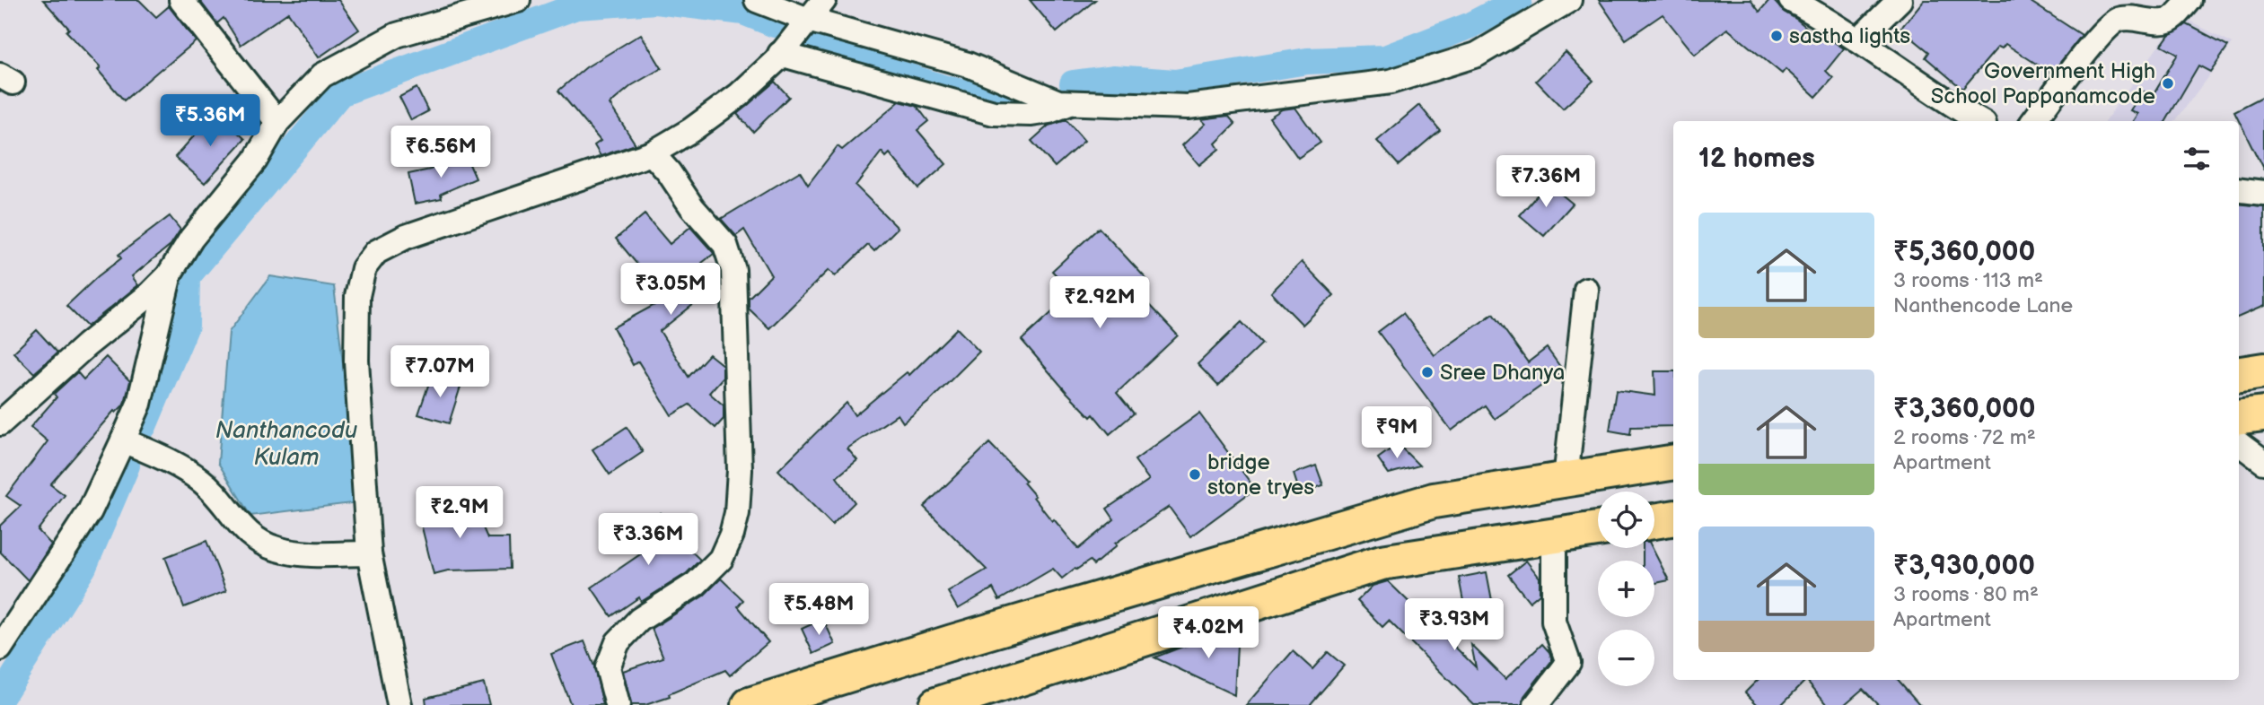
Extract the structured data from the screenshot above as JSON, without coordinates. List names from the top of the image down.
{
  "water": ["Nanthancodu Kulam"],
  "places": [
    "sastha lights",
    "Government High School Pappanamcode",
    "Sree Dhanya",
    "bridge stone tryes"
  ],
  "page": {
    "price": [
      "₹5.36M",
      "₹6.56M",
      "₹7.36M",
      "₹3.05M",
      "₹2.92M",
      "₹7.07M",
      "₹9M",
      "₹2.9M",
      "₹3.36M",
      "₹5.48M",
      "₹3.93M",
      "₹4.02M"
    ],
    "heading": "12 homes",
    "list": [
      {
        "name": "₹5,360,000",
        "note": "3 rooms · 113 m² · Nanthencode Lane"
      },
      {
        "name": "₹3,360,000",
        "note": "2 rooms · 72 m² · Apartment"
      },
      {
        "name": "₹3,930,000",
        "note": "3 rooms · 80 m² · Apartment"
      }
    ],
    "map_buttons": ["+", "−"]
  }
}
